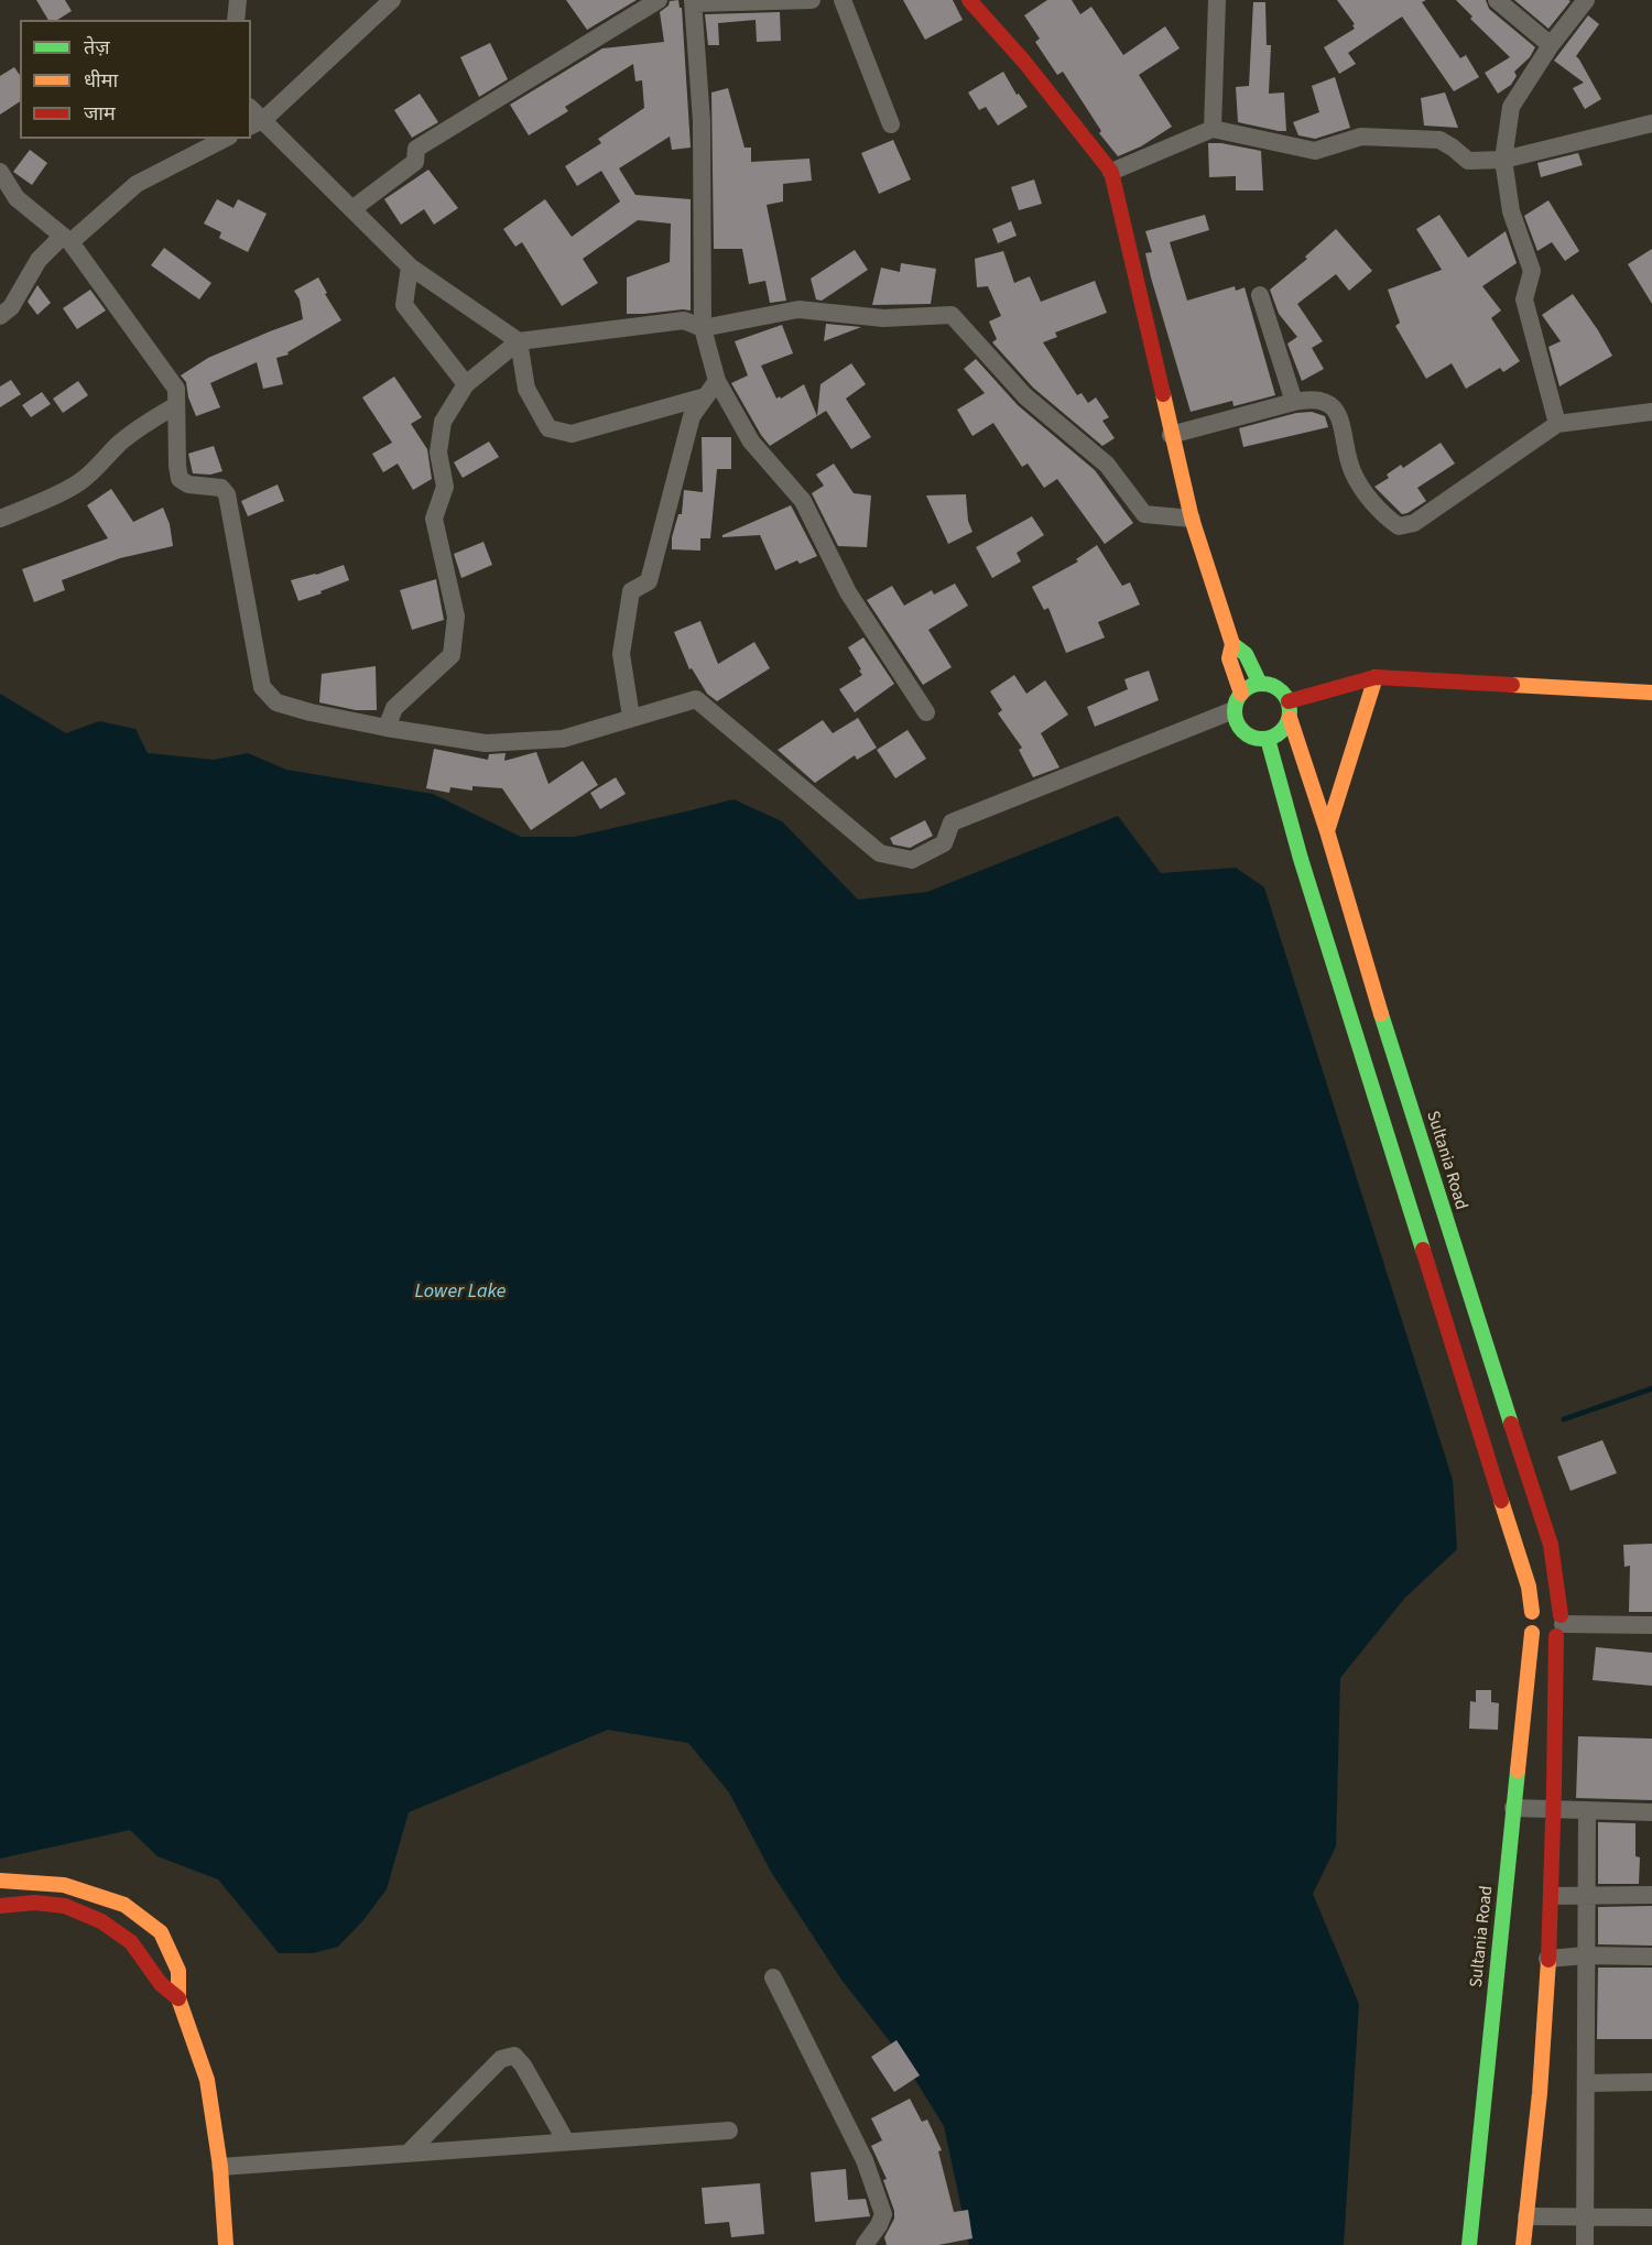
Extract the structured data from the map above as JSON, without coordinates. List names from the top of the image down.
{
  "streets": {
    "main road": ["Sultania Road"]
  },
  "water": ["Lower Lake"],
  "legend": ["तेज़", "धीमा", "जाम"]
}
